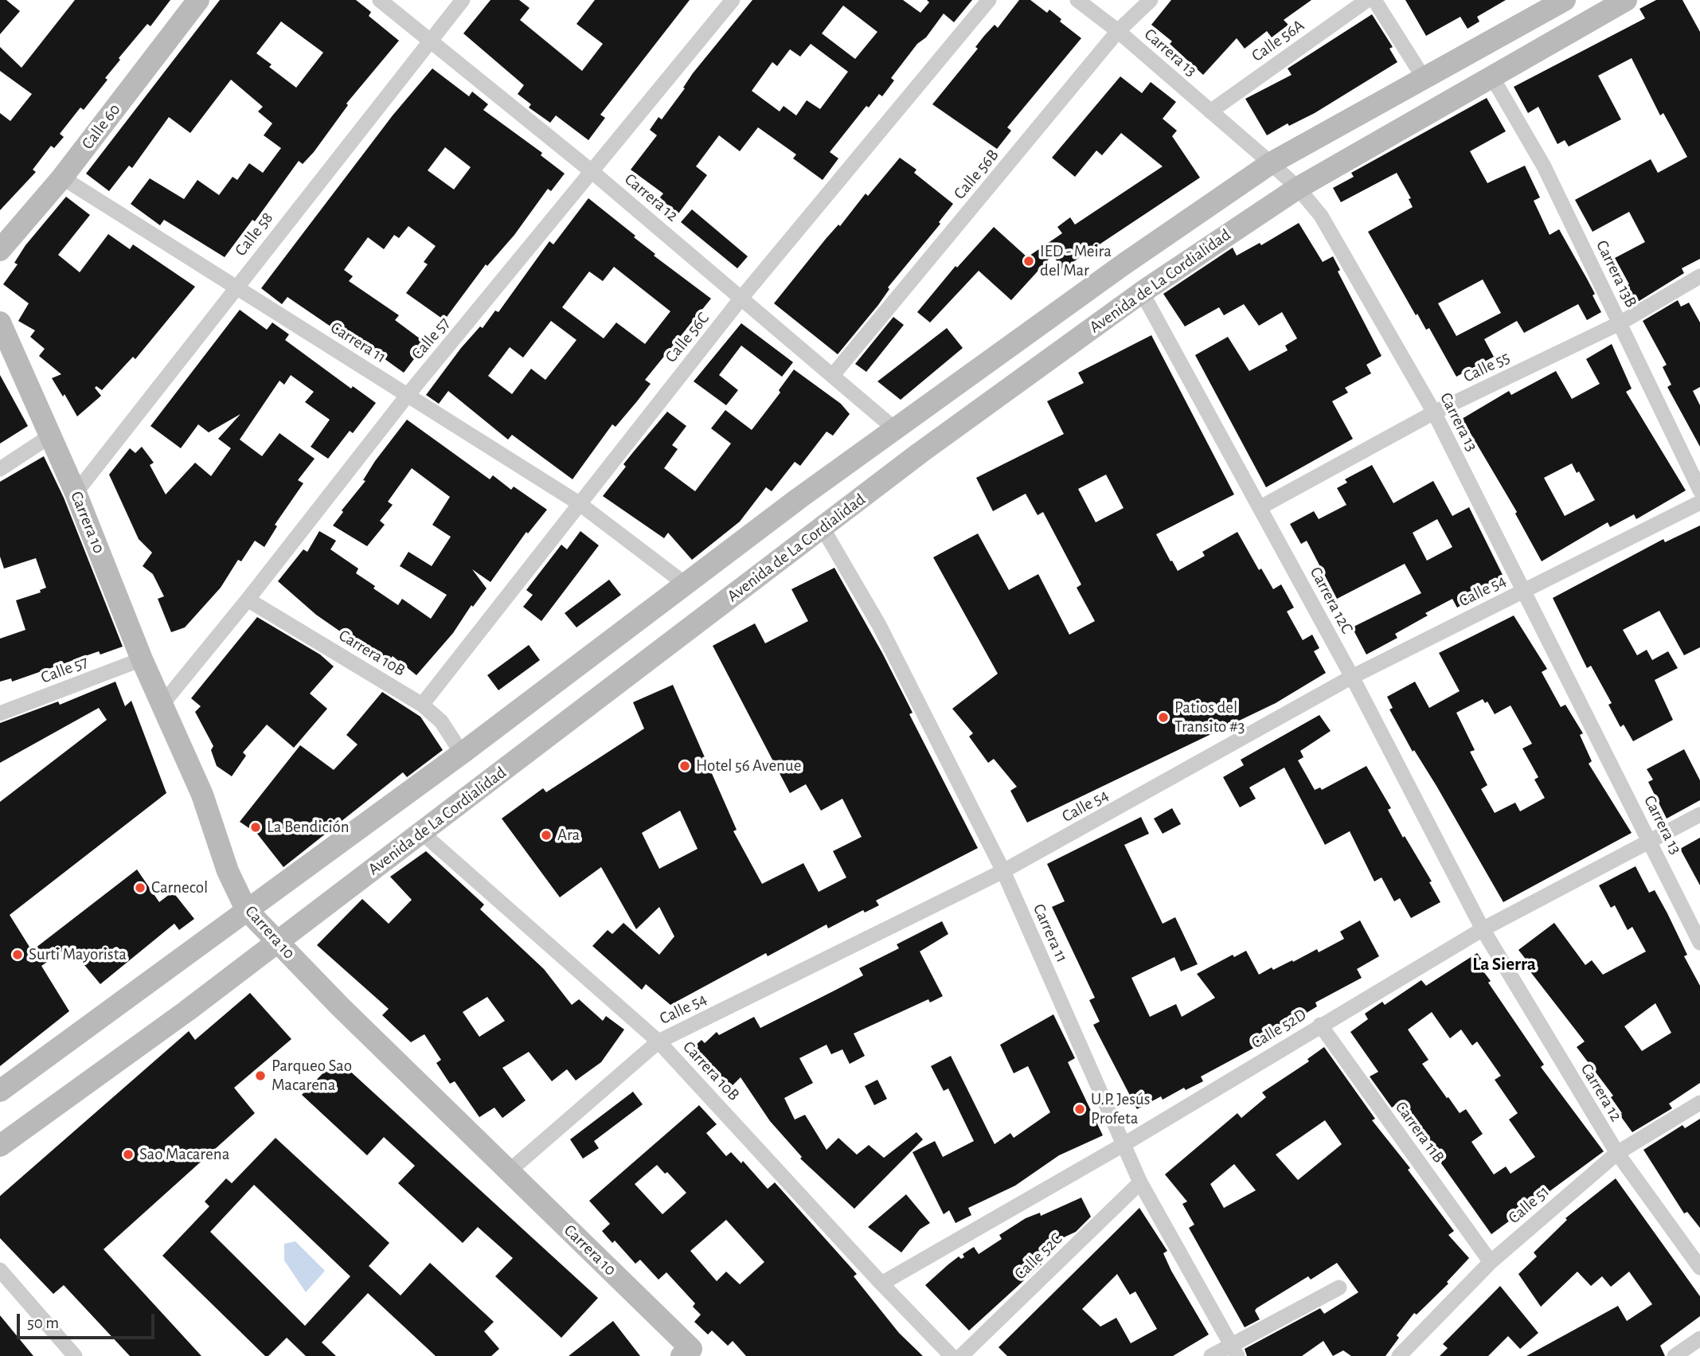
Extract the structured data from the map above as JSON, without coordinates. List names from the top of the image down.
{
  "streets": {
    "main road": ["Calle 60", "Avenida de La Cordialidad", "Carrera 10"],
    "street": [
      "Calle 56A",
      "Carrera 13",
      "Calle 56B",
      "Carrera 12",
      "Calle 58",
      "Carrera 13B",
      "Calle 56C",
      "Calle 57",
      "Carrera 11",
      "Calle 55",
      "Calle 54",
      "Carrera 12C",
      "Carrera 10B",
      "Calle 52D",
      "Carrera 11B",
      "Calle 51",
      "Calle 52C"
    ]
  },
  "crossings": [
    ["Calle 56A", "Carrera 13"],
    ["Carrera 13", "Calle 56B"],
    ["Carrera 13", "Avenida de La Cordialidad"],
    ["Carrera 13", "Calle 55"],
    ["Carrera 13", "Calle 54"],
    ["Carrera 13", "Calle 52D"],
    ["Calle 60", "Carrera 11"],
    ["Calle 56B", "Carrera 12"],
    ["Carrera 12", "Calle 58"],
    ["Carrera 12", "Avenida de La Cordialidad"],
    ["Carrera 12", "Calle 56C"],
    ["Carrera 12", "Calle 57"],
    ["Carrera 12", "Carrera 12C"],
    ["Carrera 12", "Calle 52D"],
    ["Carrera 12", "Calle 51"],
    ["Calle 58", "Carrera 11"],
    ["Calle 58", "Carrera 10"],
    ["Carrera 13B", "Avenida de La Cordialidad"],
    ["Carrera 13B", "Calle 55"],
    ["Avenida de La Cordialidad", "Carrera 11"],
    ["Avenida de La Cordialidad", "Carrera 10"],
    ["Avenida de La Cordialidad", "Carrera 12C"],
    ["Avenida de La Cordialidad", "Carrera 10B"],
    ["Calle 56C", "Carrera 11"],
    ["Calle 56C", "Carrera 10B"],
    ["Calle 57", "Carrera 11"],
    ["Calle 57", "Carrera 10"],
    ["Calle 57", "Carrera 10B"],
    ["Carrera 11", "Calle 54"],
    ["Carrera 11", "Calle 52D"],
    ["Carrera 11", "Calle 52C"],
    ["Calle 55", "Carrera 12C"],
    ["Carrera 10", "Calle 54"],
    ["Calle 54", "Carrera 12C"],
    ["Calle 54", "Carrera 10B"],
    ["Carrera 12C", "Calle 52D"],
    ["Carrera 10B", "Calle 52D"],
    ["Calle 52D", "Carrera 11B"],
    ["Carrera 11B", "Calle 51"]
  ],
  "districts": ["La Sierra"],
  "places": [
    "IED - Meira del Mar",
    "Patios del Transito #3",
    "Hotel 56 Avenue",
    "La Bendición",
    "Ara",
    "Carnecol",
    "Surti Mayorista",
    "Parqueo Sao Macarena",
    "U.P. Jesús Profeta",
    "Sao Macarena"
  ],
  "scale_bar": "50 m"
}
